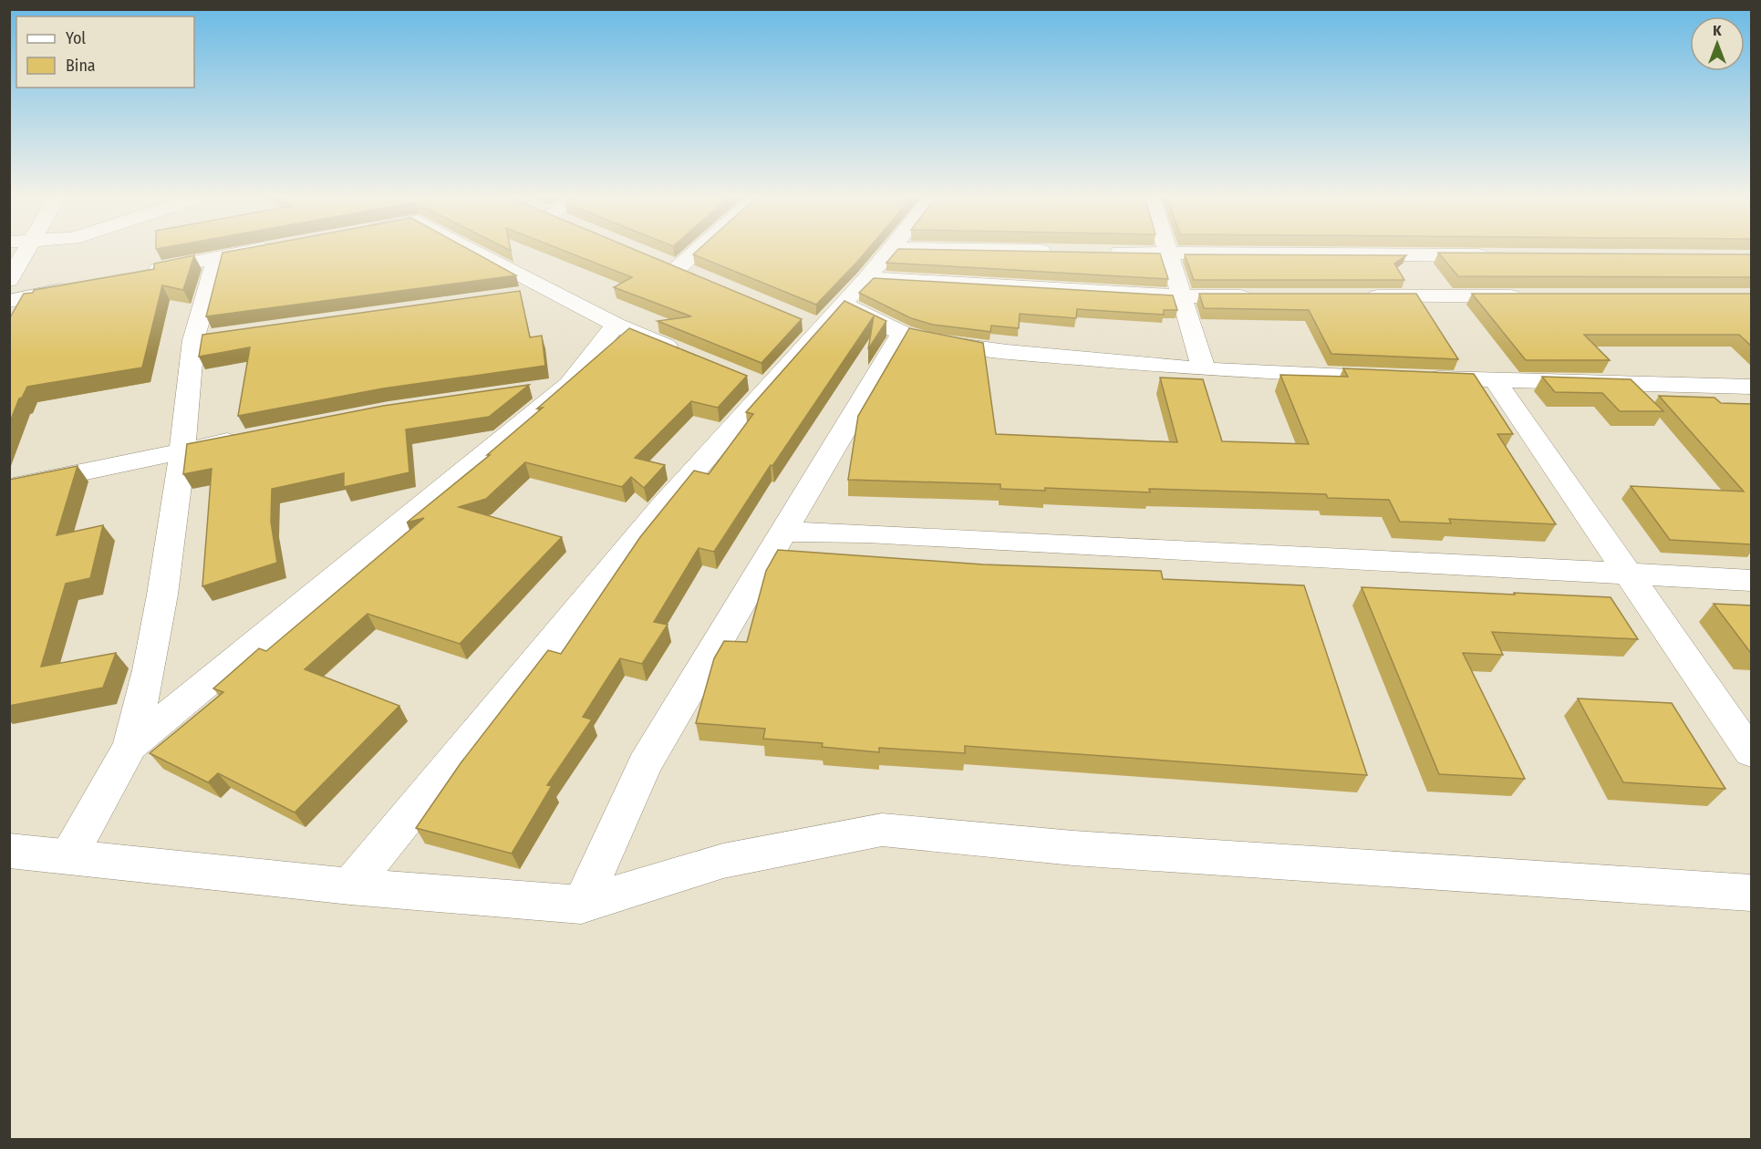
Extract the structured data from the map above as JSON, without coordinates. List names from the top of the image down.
{
  "legend": ["Yol", "Bina"],
  "north": "top"
}
